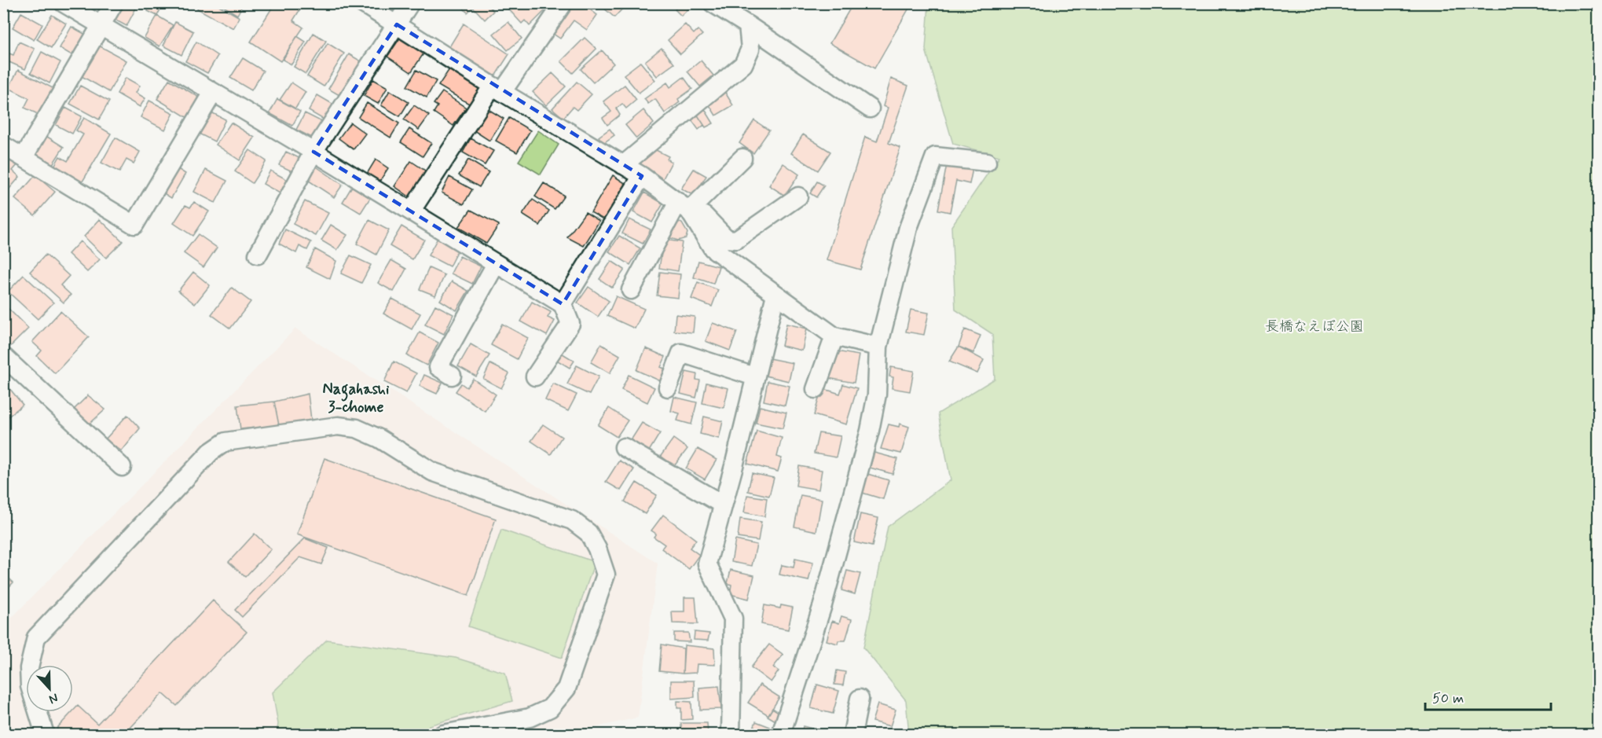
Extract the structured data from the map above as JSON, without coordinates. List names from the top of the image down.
{
  "districts": ["Nagahashi 3-chome"],
  "parks": ["長橋なえぼ公園"],
  "scale_bar": "50 m",
  "north": "bottom"
}
